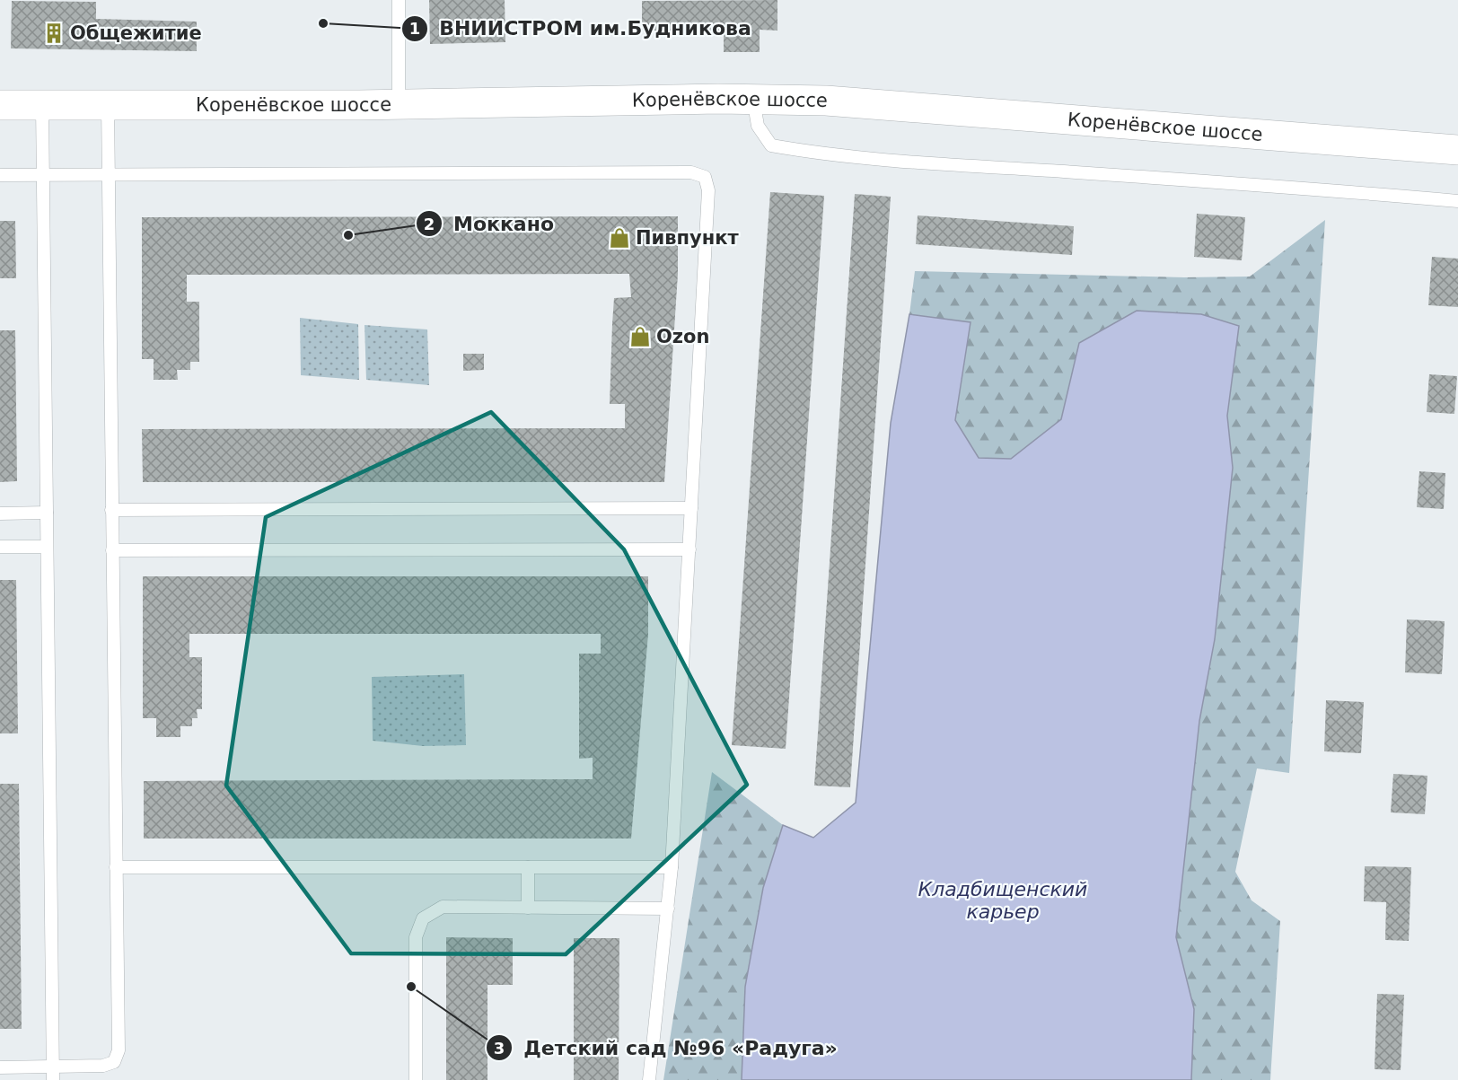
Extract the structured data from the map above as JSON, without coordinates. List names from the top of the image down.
{
  "streets": {
    "main road": ["Коренёвское шоссе"]
  },
  "water": ["Кладбищенский карьер"],
  "places": {
    "other": ["ВНИИСТРОМ им.Будникова", "Моккано", "Детский сад №96 «Радуга»"],
    "building": ["Общежитие"],
    "shop": ["Пивпункт", "Ozon"]
  }
}
